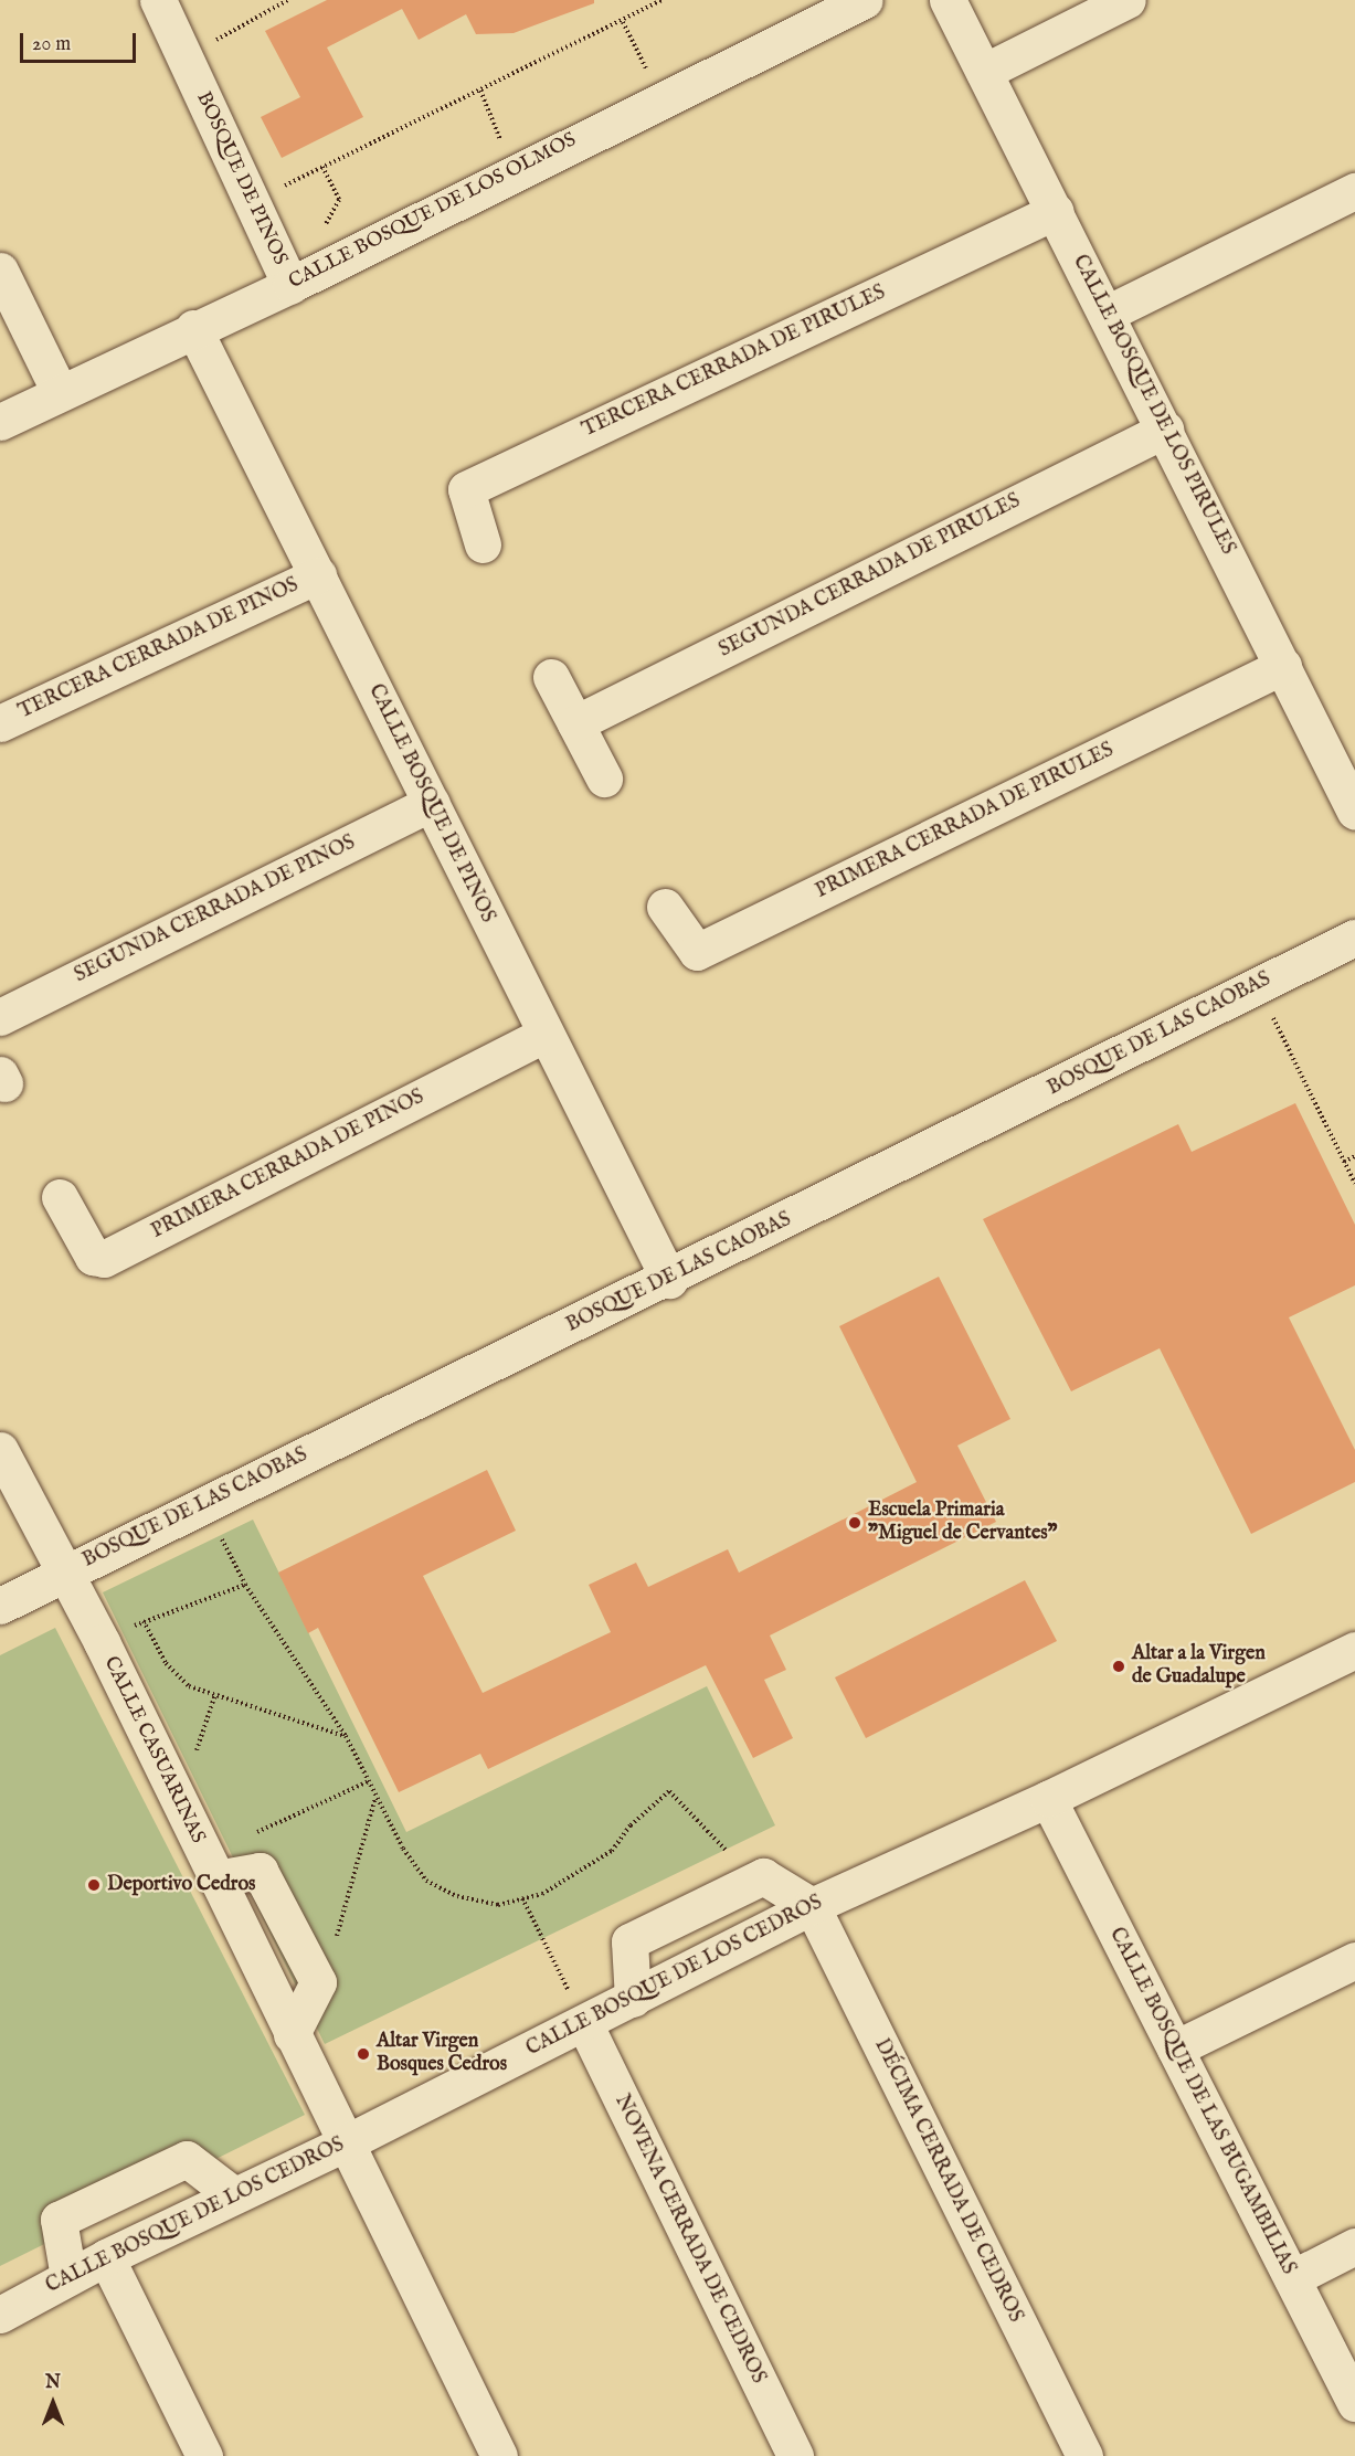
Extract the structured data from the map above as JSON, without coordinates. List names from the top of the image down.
{
  "streets": {
    "street": [
      "BOSQUE DE PINOS",
      "CALLE BOSQUE DE LOS OLMOS",
      "TERCERA CERRADA DE PIRULES",
      "CALLE BOSQUE DE LOS PIRULES",
      "SEGUNDA CERRADA DE PIRULES",
      "TERCERA CERRADA DE PINOS",
      "CALLE BOSQUE DE PINOS",
      "PRIMERA CERRADA DE PIRULES",
      "SEGUNDA CERRADA DE PINOS",
      "BOSQUE DE LAS CAOBAS",
      "PRIMERA CERRADA DE PINOS",
      "CALLE CASUARINAS",
      "CALLE BOSQUE DE LOS CEDROS",
      "CALLE BOSQUE DE LAS BUGAMBILIAS",
      "DÉCIMA CERRADA DE CEDROS",
      "NOVENA CERRADA DE CEDROS"
    ]
  },
  "crossings": [
    ["BOSQUE DE PINOS", "CALLE BOSQUE DE LOS OLMOS"],
    ["CALLE BOSQUE DE LOS OLMOS", "CALLE BOSQUE DE PINOS"],
    ["TERCERA CERRADA DE PIRULES", "CALLE BOSQUE DE LOS PIRULES"],
    ["CALLE BOSQUE DE LOS PIRULES", "SEGUNDA CERRADA DE PIRULES"],
    ["CALLE BOSQUE DE LOS PIRULES", "PRIMERA CERRADA DE PIRULES"],
    ["TERCERA CERRADA DE PINOS", "CALLE BOSQUE DE PINOS"],
    ["CALLE BOSQUE DE PINOS", "SEGUNDA CERRADA DE PINOS"],
    ["CALLE BOSQUE DE PINOS", "BOSQUE DE LAS CAOBAS"],
    ["CALLE BOSQUE DE PINOS", "PRIMERA CERRADA DE PINOS"],
    ["BOSQUE DE LAS CAOBAS", "CALLE CASUARINAS"],
    ["CALLE CASUARINAS", "CALLE BOSQUE DE LOS CEDROS"],
    ["CALLE BOSQUE DE LOS CEDROS", "CALLE BOSQUE DE LAS BUGAMBILIAS"],
    ["CALLE BOSQUE DE LOS CEDROS", "DÉCIMA CERRADA DE CEDROS"],
    ["CALLE BOSQUE DE LOS CEDROS", "NOVENA CERRADA DE CEDROS"]
  ],
  "places": [
    "Escuela Primaria \"Miguel de Cervantes\"",
    "Altar a la Virgen de Guadalupe",
    "Deportivo Cedros",
    "Altar Virgen Bosques Cedros"
  ],
  "scale_bar": "20 m",
  "north": "top"
}
